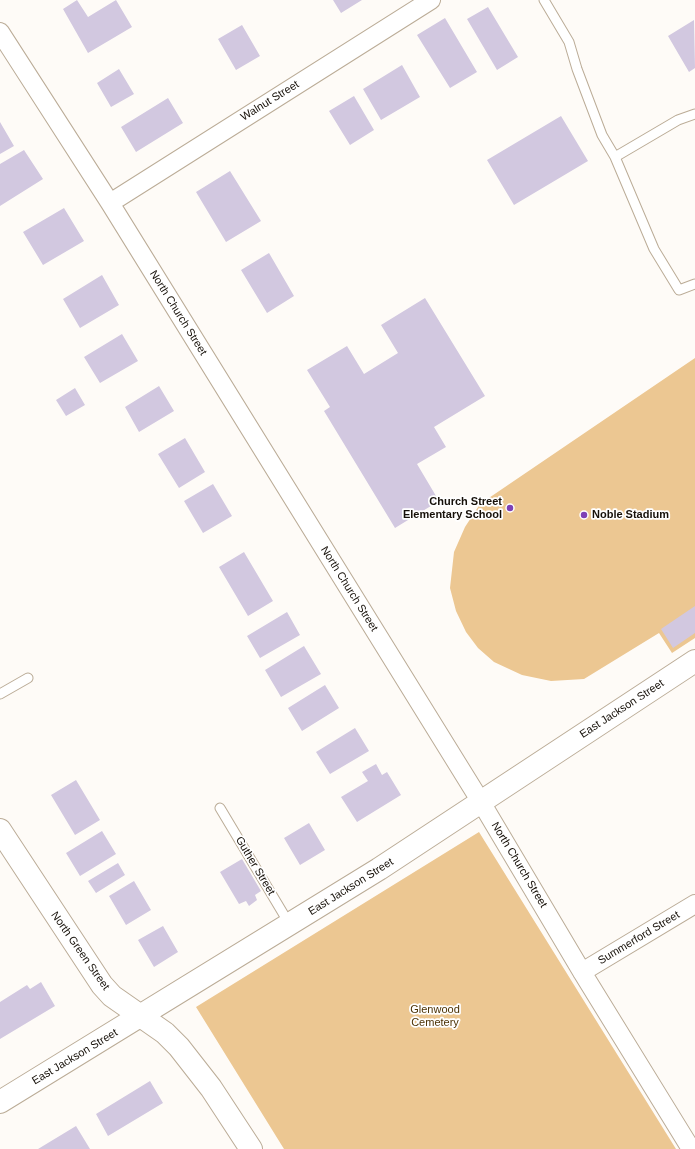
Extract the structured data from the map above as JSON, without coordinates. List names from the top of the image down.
{
  "streets": {
    "street": [
      "Walnut Street",
      "North Church Street",
      "East Jackson Street",
      "Summerford Street",
      "North Green Street"
    ],
    "lane": ["Guther Street"]
  },
  "crossings": [
    ["Walnut Street", "North Church Street"],
    ["North Church Street", "East Jackson Street"],
    ["North Church Street", "Summerford Street"],
    ["East Jackson Street", "Guther Street"],
    ["East Jackson Street", "North Green Street"]
  ],
  "parks": ["Glenwood Cemetery"],
  "places": ["Church Street Elementary School", "Noble Stadium"]
}
